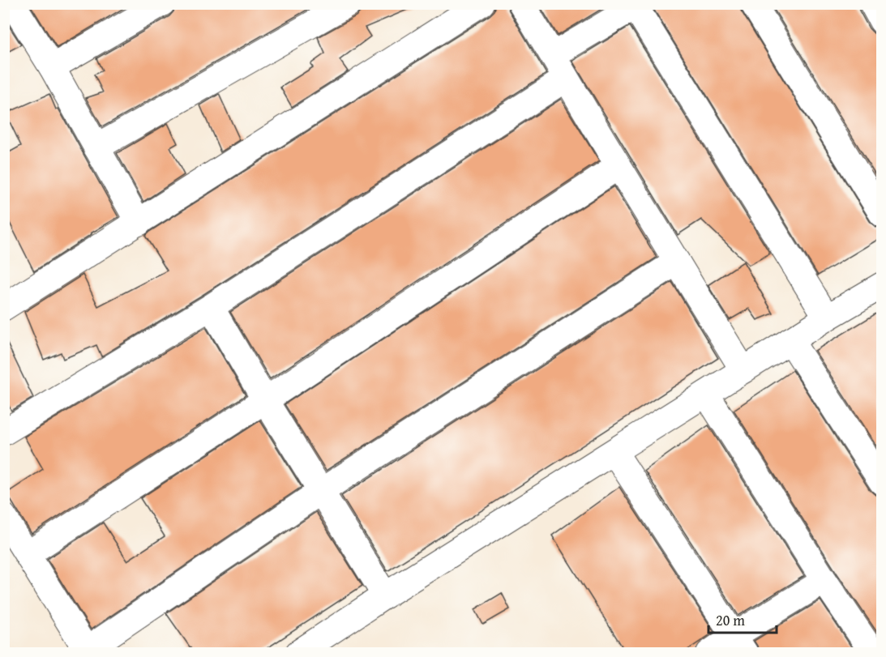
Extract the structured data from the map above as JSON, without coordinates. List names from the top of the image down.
{
  "scale_bar": "20 m"
}
